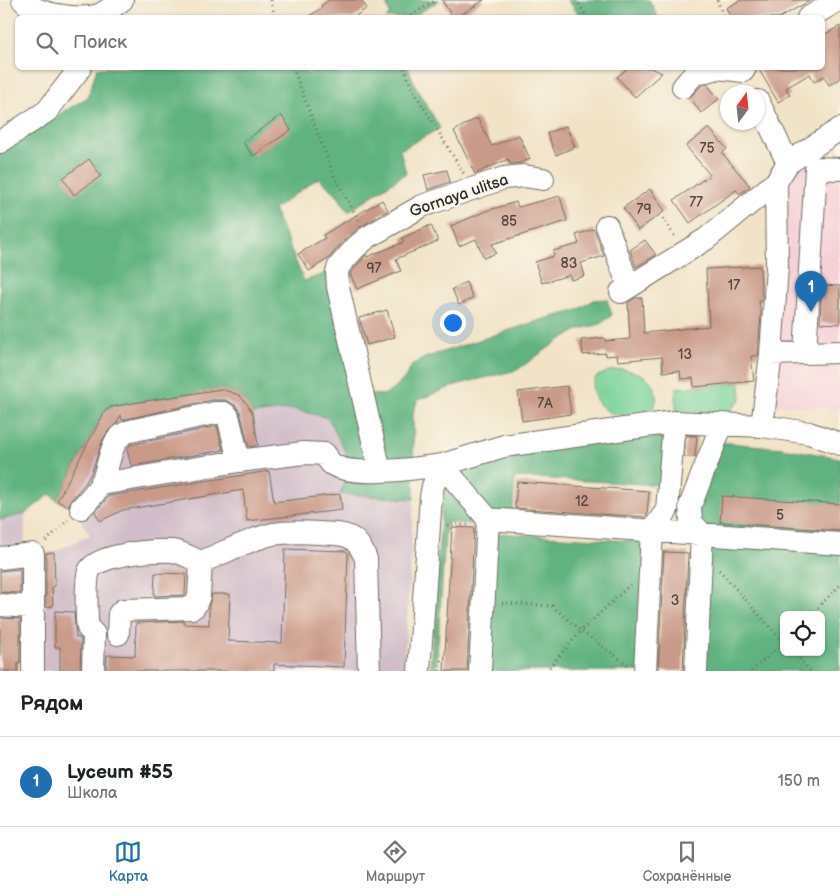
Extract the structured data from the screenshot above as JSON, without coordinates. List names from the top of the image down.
{
  "streets": {
    "street": ["Gornaya ulitsa"]
  },
  "house_numbers": [
    "75",
    "77",
    "79",
    "85",
    "83",
    "97",
    "17",
    "13",
    "7А",
    "12",
    "5",
    "3"
  ],
  "north": "top",
  "page": {
    "search": "Поиск",
    "pins": "1",
    "heading": "Рядом",
    "list": [
      {
        "mark": "1",
        "name": "Lyceum #55",
        "note": "Школа",
        "value": "150 m"
      }
    ],
    "nav": ["Карта", "Маршрут", "Сохранённые"]
  }
}
